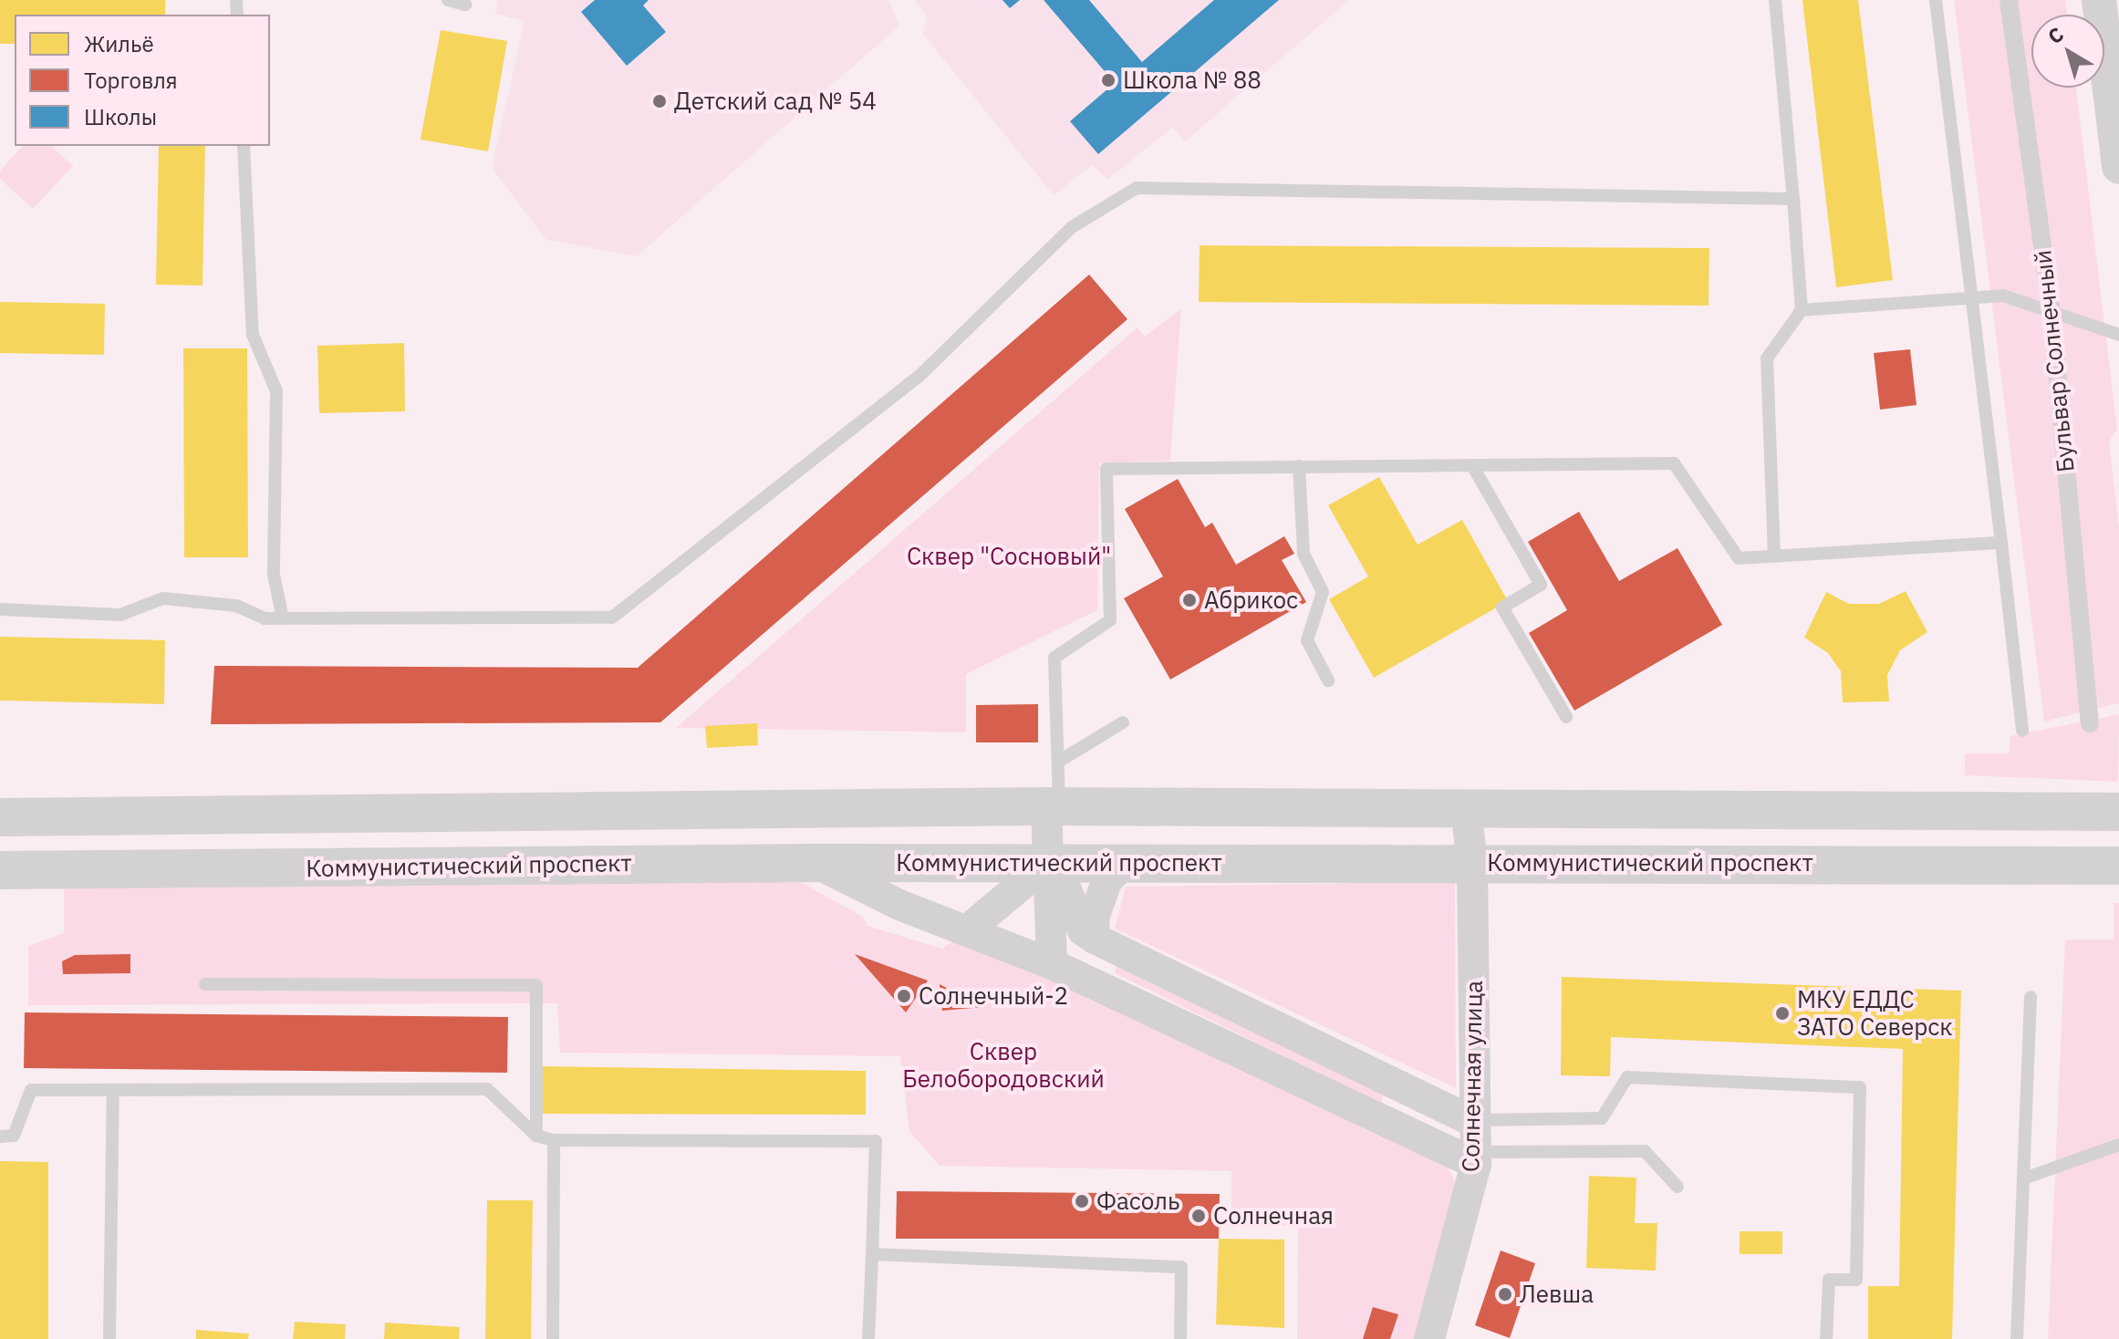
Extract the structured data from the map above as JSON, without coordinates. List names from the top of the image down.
{
  "streets": {
    "main road": ["Коммунистический проспект"],
    "street": ["Бульвар Солнечный", "Солнечная улица"]
  },
  "crossings": [
    ["Коммунистический проспект", "Солнечная улица"]
  ],
  "parks": ["Сквер \"Сосновый\"", "Сквер Белобородовский"],
  "places": [
    "Школа № 88",
    "Детский сад № 54",
    "Абрикос",
    "Солнечный-2",
    "МКУ ЕДДС ЗАТО Северск",
    "Фасоль",
    "Солнечная",
    "Левша"
  ],
  "legend": ["Жильё", "Торговля", "Школы"],
  "north": "top left"
}
